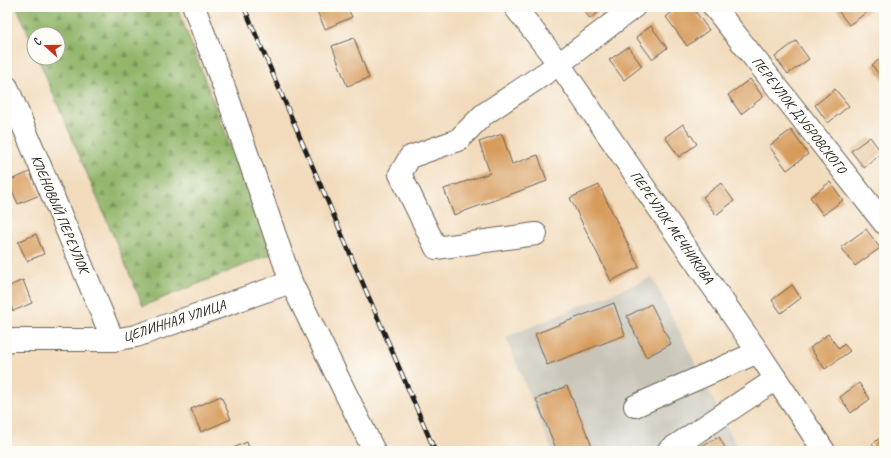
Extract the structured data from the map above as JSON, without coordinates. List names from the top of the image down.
{
  "streets": {
    "street": [
      "ПЕРЕУЛОК ДУБРОВСКОГО",
      "КЛЕНОВЫЙ ПЕРЕУЛОК",
      "ПЕРЕУЛОК МЕЧНИКОВА",
      "ЦЕЛИННАЯ УЛИЦА"
    ]
  },
  "crossings": [
    ["КЛЕНОВЫЙ ПЕРЕУЛОК", "ЦЕЛИННАЯ УЛИЦА"]
  ],
  "north": "left"
}
